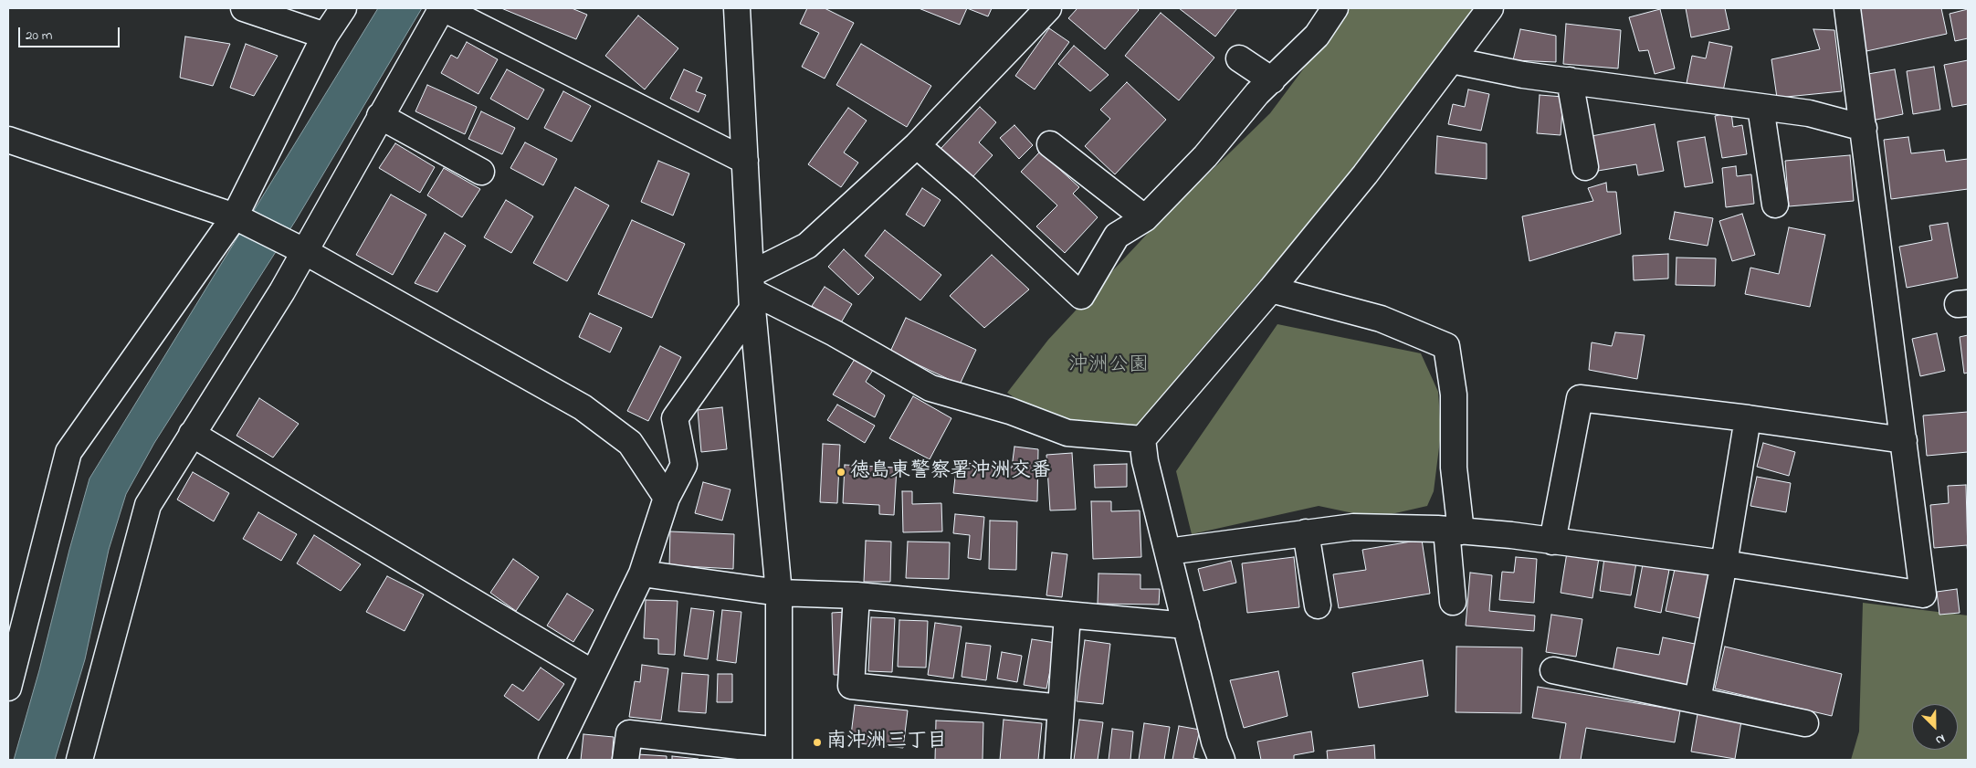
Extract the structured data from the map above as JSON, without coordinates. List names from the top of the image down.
{
  "parks": ["沖洲公園"],
  "places": ["徳島東警察署沖洲交番", "南沖洲三丁目"],
  "scale_bar": "20 m",
  "north": "bottom right"
}
